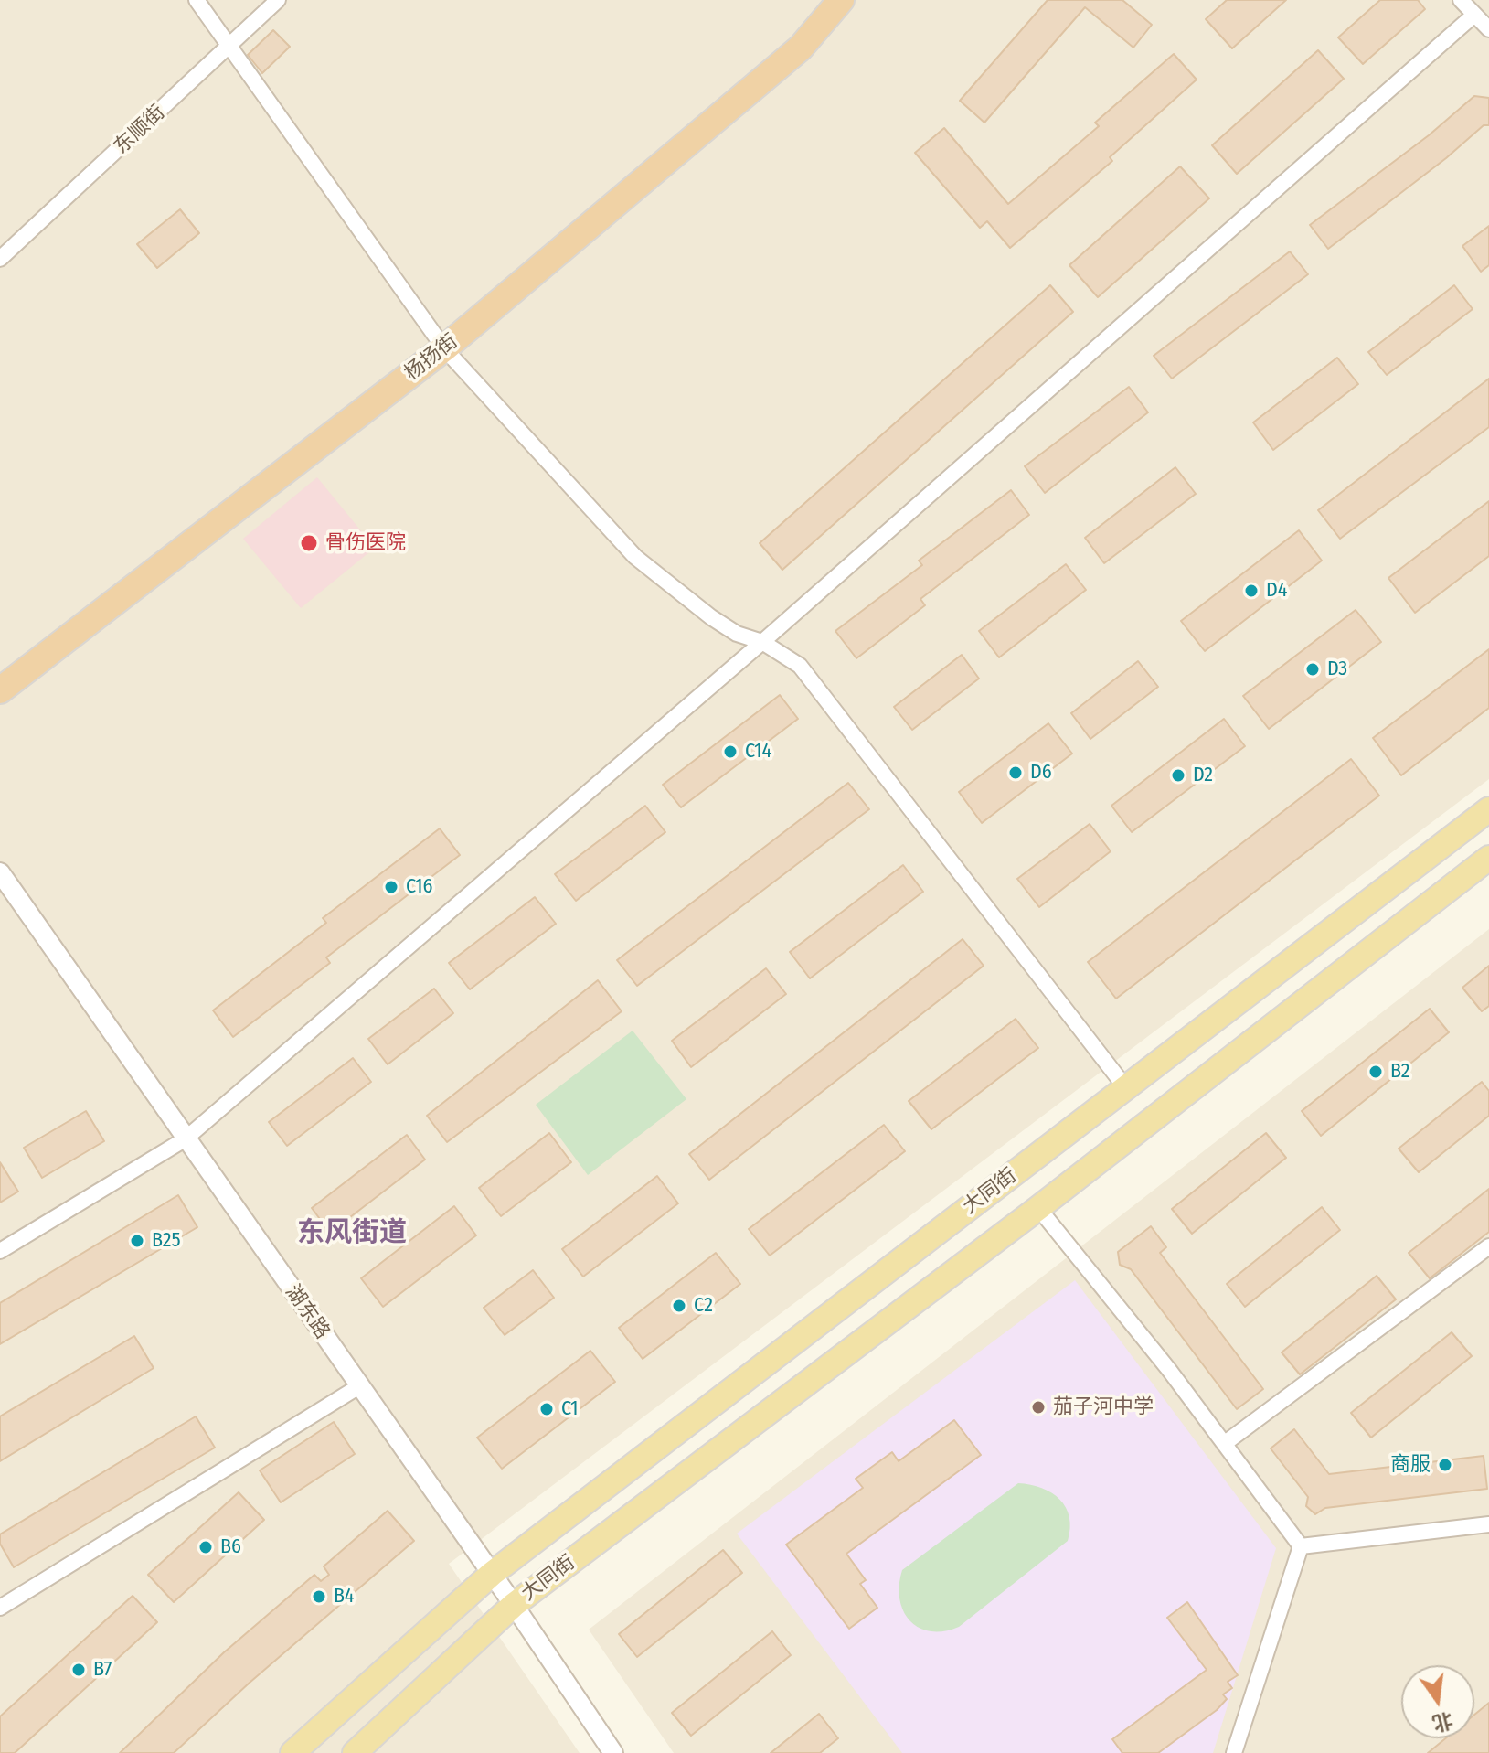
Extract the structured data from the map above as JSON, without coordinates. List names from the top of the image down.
{
  "streets": {
    "highway": ["杨扬街"],
    "main road": ["大同街"],
    "street": ["东顺街", "湖东路"]
  },
  "crossings": [
    ["大同街", "湖东路"]
  ],
  "districts": ["东风街道"],
  "places": [
    "骨伤医院",
    "D4",
    "D3",
    "C14",
    "D6",
    "D2",
    "C16",
    "B2",
    "B25",
    "C2",
    "茄子河中学",
    "C1",
    "商服",
    "B6",
    "B4",
    "B7"
  ],
  "north": "bottom"
}
